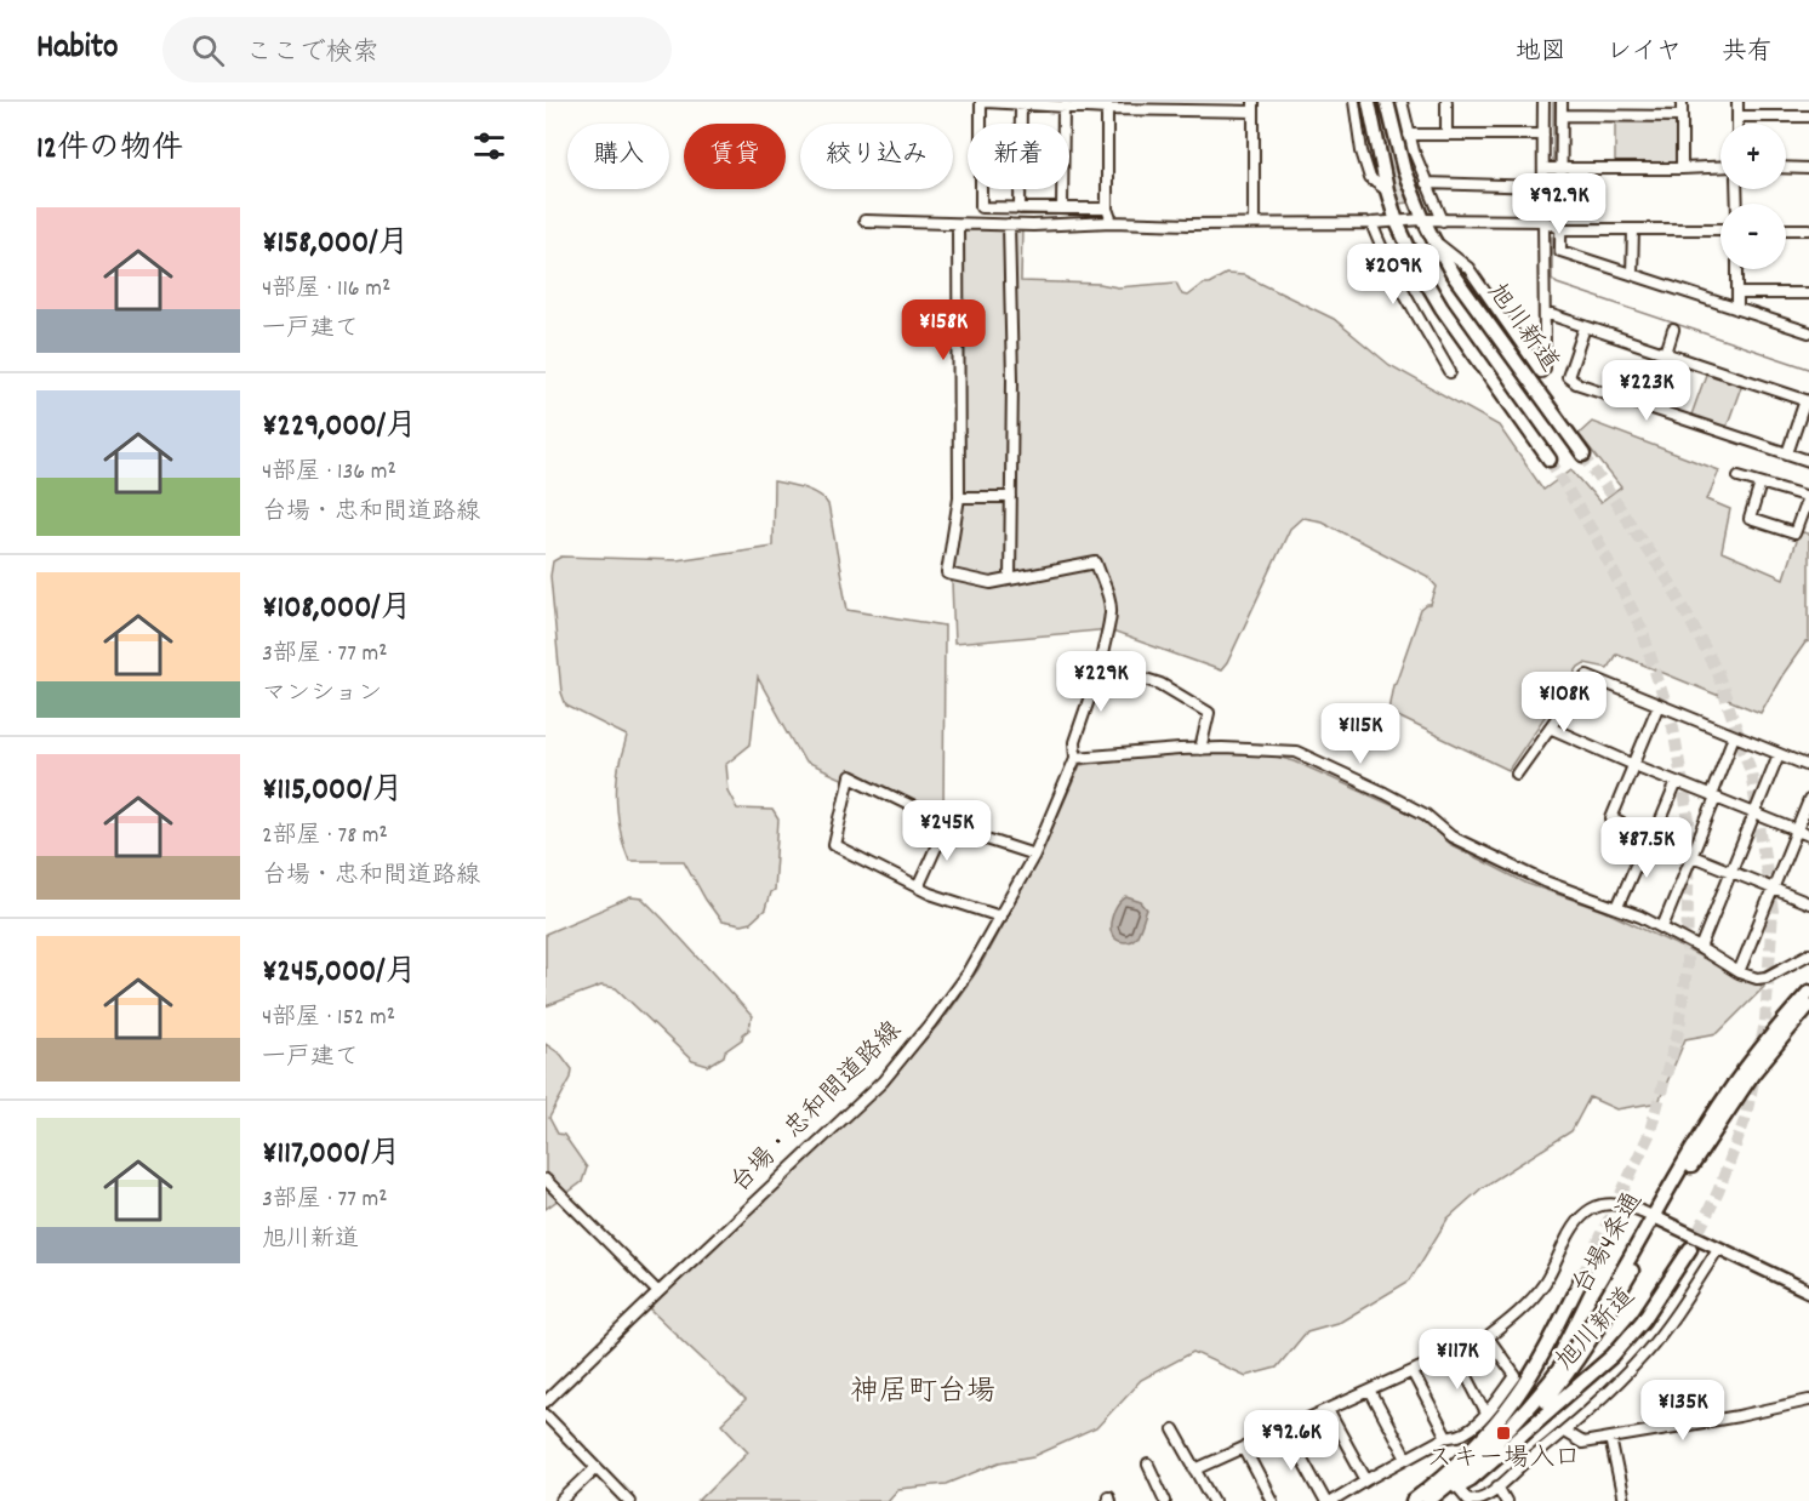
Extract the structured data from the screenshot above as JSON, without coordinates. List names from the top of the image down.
{
  "streets": {
    "highway": ["旭川新道", "台場4条通"],
    "street": ["台場・忠和間道路線"]
  },
  "crossings": [
    ["旭川新道", "台場4条通"]
  ],
  "districts": ["神居町台場"],
  "places": {
    "transit": ["スキー場入口"]
  },
  "page": {
    "header": "Habito",
    "search": "ここで検索",
    "nav": ["地図", "レイヤ", "共有"],
    "heading": "12件の物件",
    "map_buttons": ["+", "−"],
    "chip": [
      "購入",
      "賃貸",
      "絞り込み",
      "新着"
    ],
    "price": [
      "¥92.9K",
      "¥209K",
      "¥158K",
      "¥223K",
      "¥229K",
      "¥108K",
      "¥115K",
      "¥245K",
      "¥87.5K",
      "¥117K",
      "¥135K",
      "¥92.6K"
    ],
    "list": [
      {
        "name": "¥158,000/月",
        "note": "4部屋 · 116 m² · 一戸建て"
      },
      {
        "name": "¥229,000/月",
        "note": "4部屋 · 136 m² · 台場・忠和間道路線"
      },
      {
        "name": "¥108,000/月",
        "note": "3部屋 · 77 m² · マンション"
      },
      {
        "name": "¥115,000/月",
        "note": "2部屋 · 78 m² · 台場・忠和間道路線"
      },
      {
        "name": "¥245,000/月",
        "note": "4部屋 · 152 m² · 一戸建て"
      },
      {
        "name": "¥117,000/月",
        "note": "3部屋 · 77 m² · 旭川新道"
      }
    ]
  }
}
